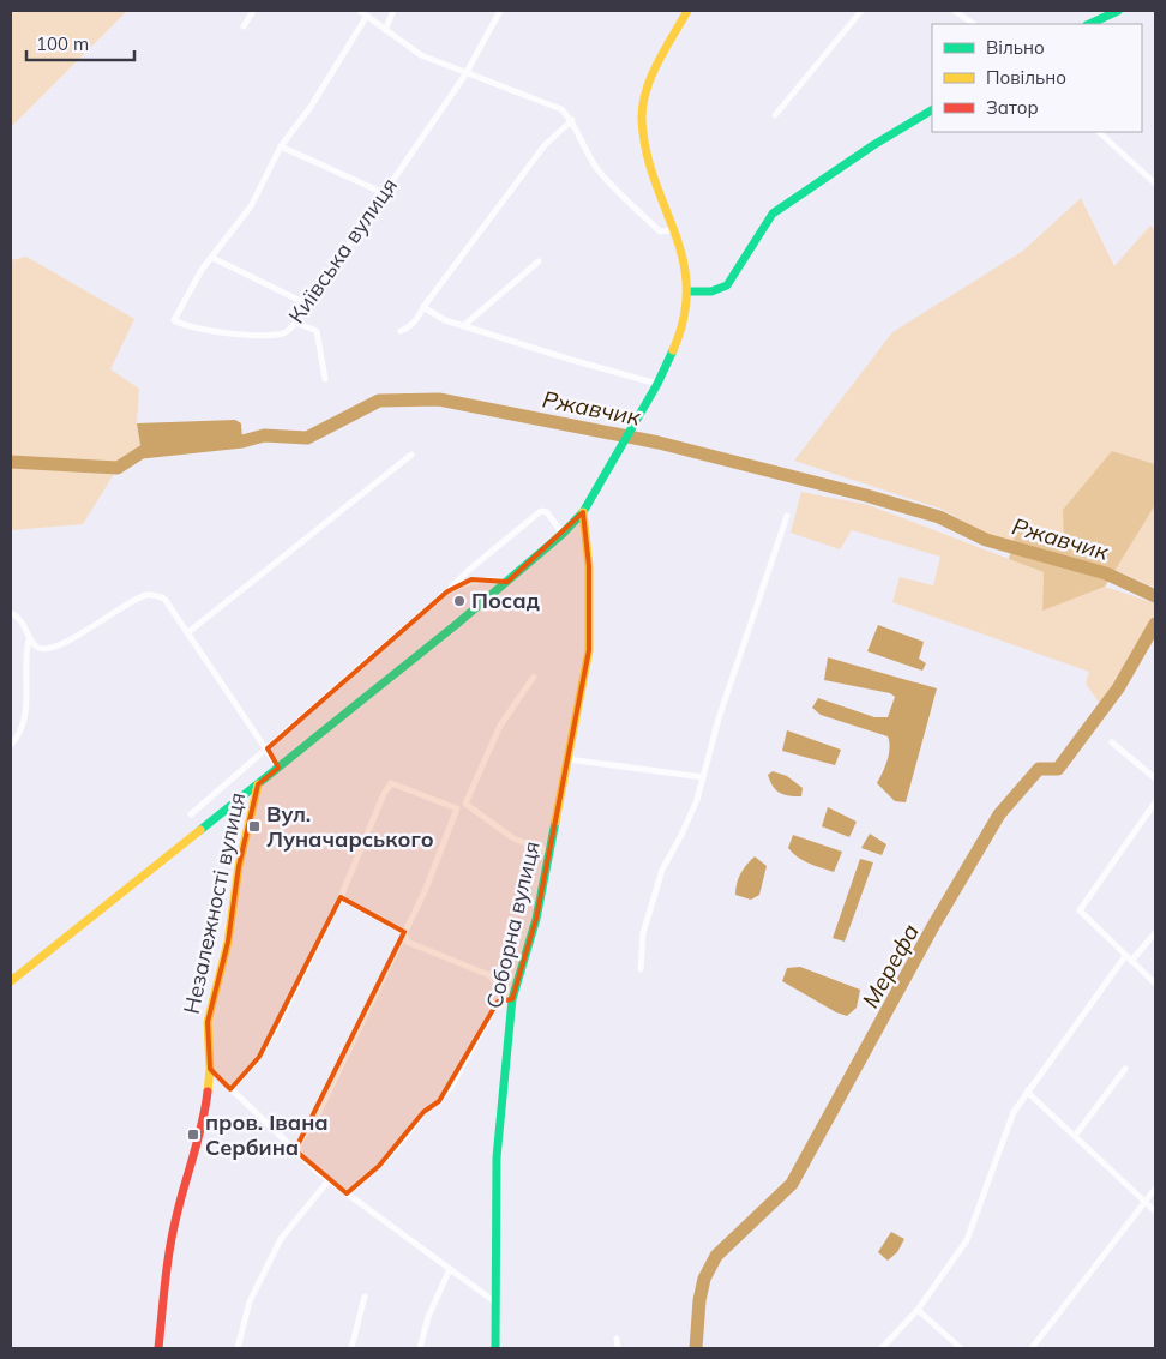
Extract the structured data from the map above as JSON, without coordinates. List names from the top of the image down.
{
  "streets": {
    "main road": ["Незалежності вулиця", "Соборна вулиця"],
    "street": ["Київська вулиця"]
  },
  "water": ["Ржавчик", "Мерефа"],
  "places": {
    "other": ["Посад"],
    "transit": ["Вул. Луначарського", "пров. Івана Сербина"]
  },
  "legend": ["Вільно", "Повільно", "Затор"],
  "scale_bar": "100 m"
}
